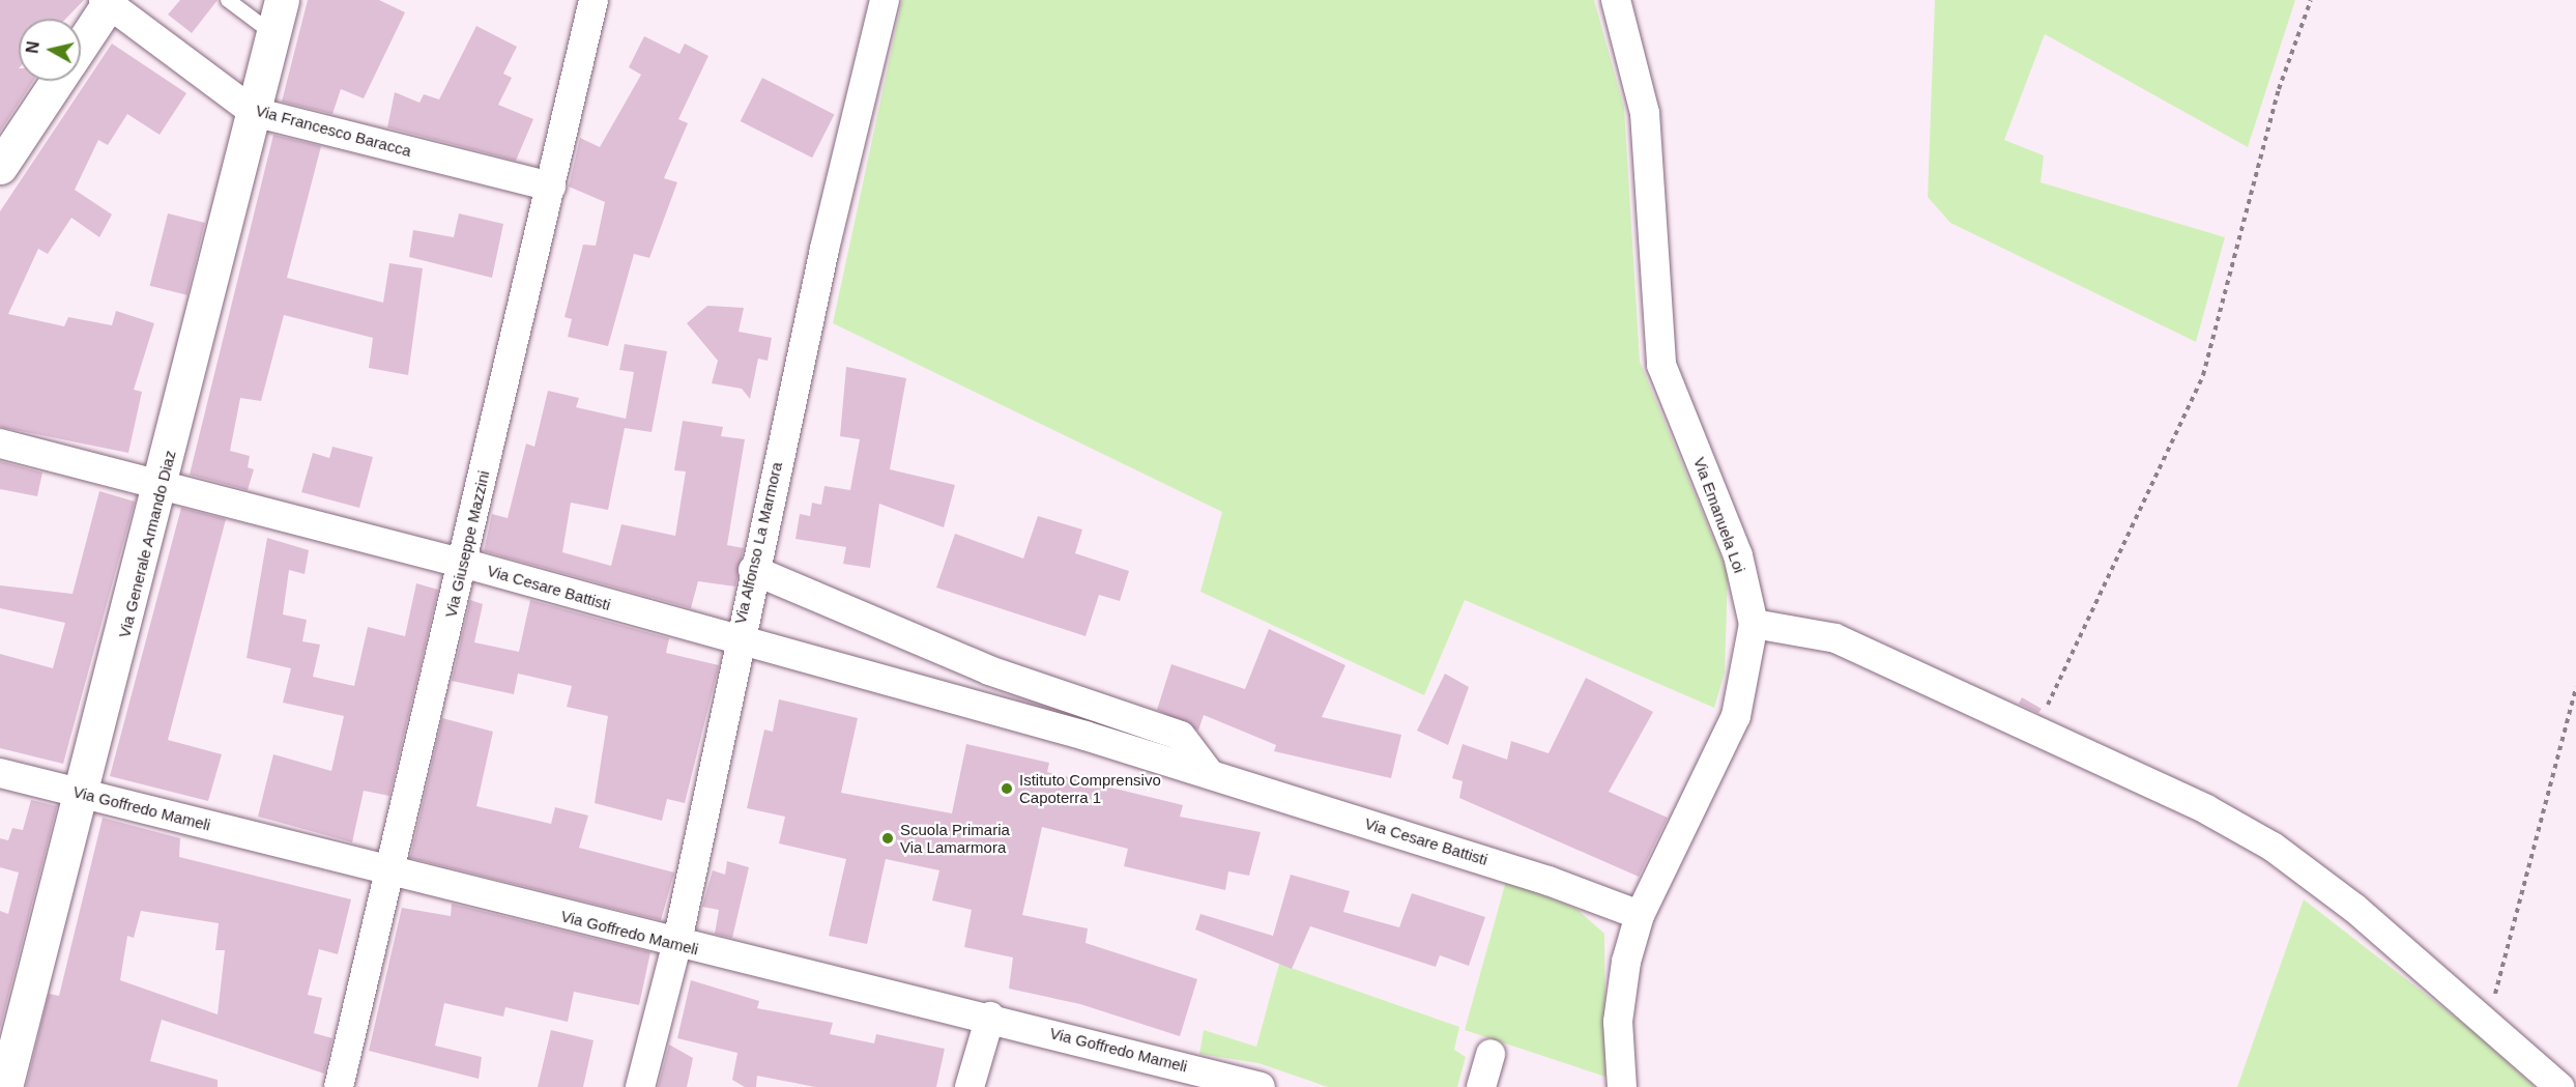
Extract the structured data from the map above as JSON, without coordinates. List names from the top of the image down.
{
  "streets": {
    "street": [
      "Via Francesco Baracca",
      "Via Emanuela Loi",
      "Via Alfonso La Marmora",
      "Via Generale Armando Diaz",
      "Via Giuseppe Mazzini",
      "Via Cesare Battisti",
      "Via Goffredo Mameli"
    ]
  },
  "crossings": [
    ["Via Francesco Baracca", "Via Generale Armando Diaz"],
    ["Via Francesco Baracca", "Via Giuseppe Mazzini"],
    ["Via Emanuela Loi", "Via Cesare Battisti"],
    ["Via Alfonso La Marmora", "Via Cesare Battisti"],
    ["Via Alfonso La Marmora", "Via Goffredo Mameli"],
    ["Via Generale Armando Diaz", "Via Cesare Battisti"],
    ["Via Generale Armando Diaz", "Via Goffredo Mameli"],
    ["Via Giuseppe Mazzini", "Via Cesare Battisti"],
    ["Via Giuseppe Mazzini", "Via Goffredo Mameli"]
  ],
  "places": ["Istituto Comprensivo Capoterra 1", "Scuola Primaria Via Lamarmora"],
  "north": "left"
}
